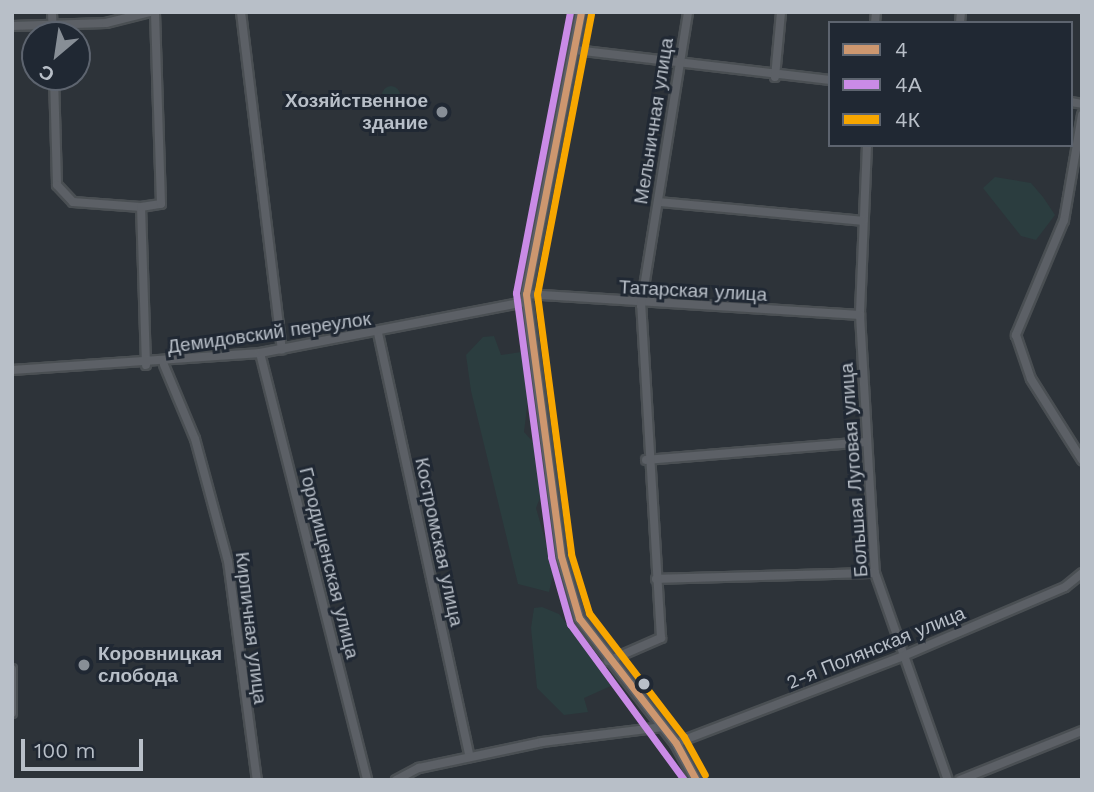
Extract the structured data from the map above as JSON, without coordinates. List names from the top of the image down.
{
  "streets": {
    "street": [
      "Мельничная улица",
      "Татарская улица",
      "Демидовский переулок",
      "Большая Луговая улица",
      "Костромская улица",
      "Городищенская улица",
      "Кирпичная улица",
      "2-я Полянская улица"
    ]
  },
  "crossings": [
    ["Мельничная улица", "Татарская улица"],
    ["Татарская улица", "Демидовский переулок"],
    ["Татарская улица", "Большая Луговая улица"],
    ["Демидовский переулок", "Костромская улица"],
    ["Демидовский переулок", "Городищенская улица"],
    ["Демидовский переулок", "Кирпичная улица"],
    ["Большая Луговая улица", "2-я Полянская улица"]
  ],
  "places": ["Хозяйственное здание", "Коровницкая слобода"],
  "lines": ["transit line 4", "transit line 4А", "transit line 4К"],
  "legend": ["4", "4А", "4К"],
  "scale_bar": "100 m",
  "north": "bottom left"
}
